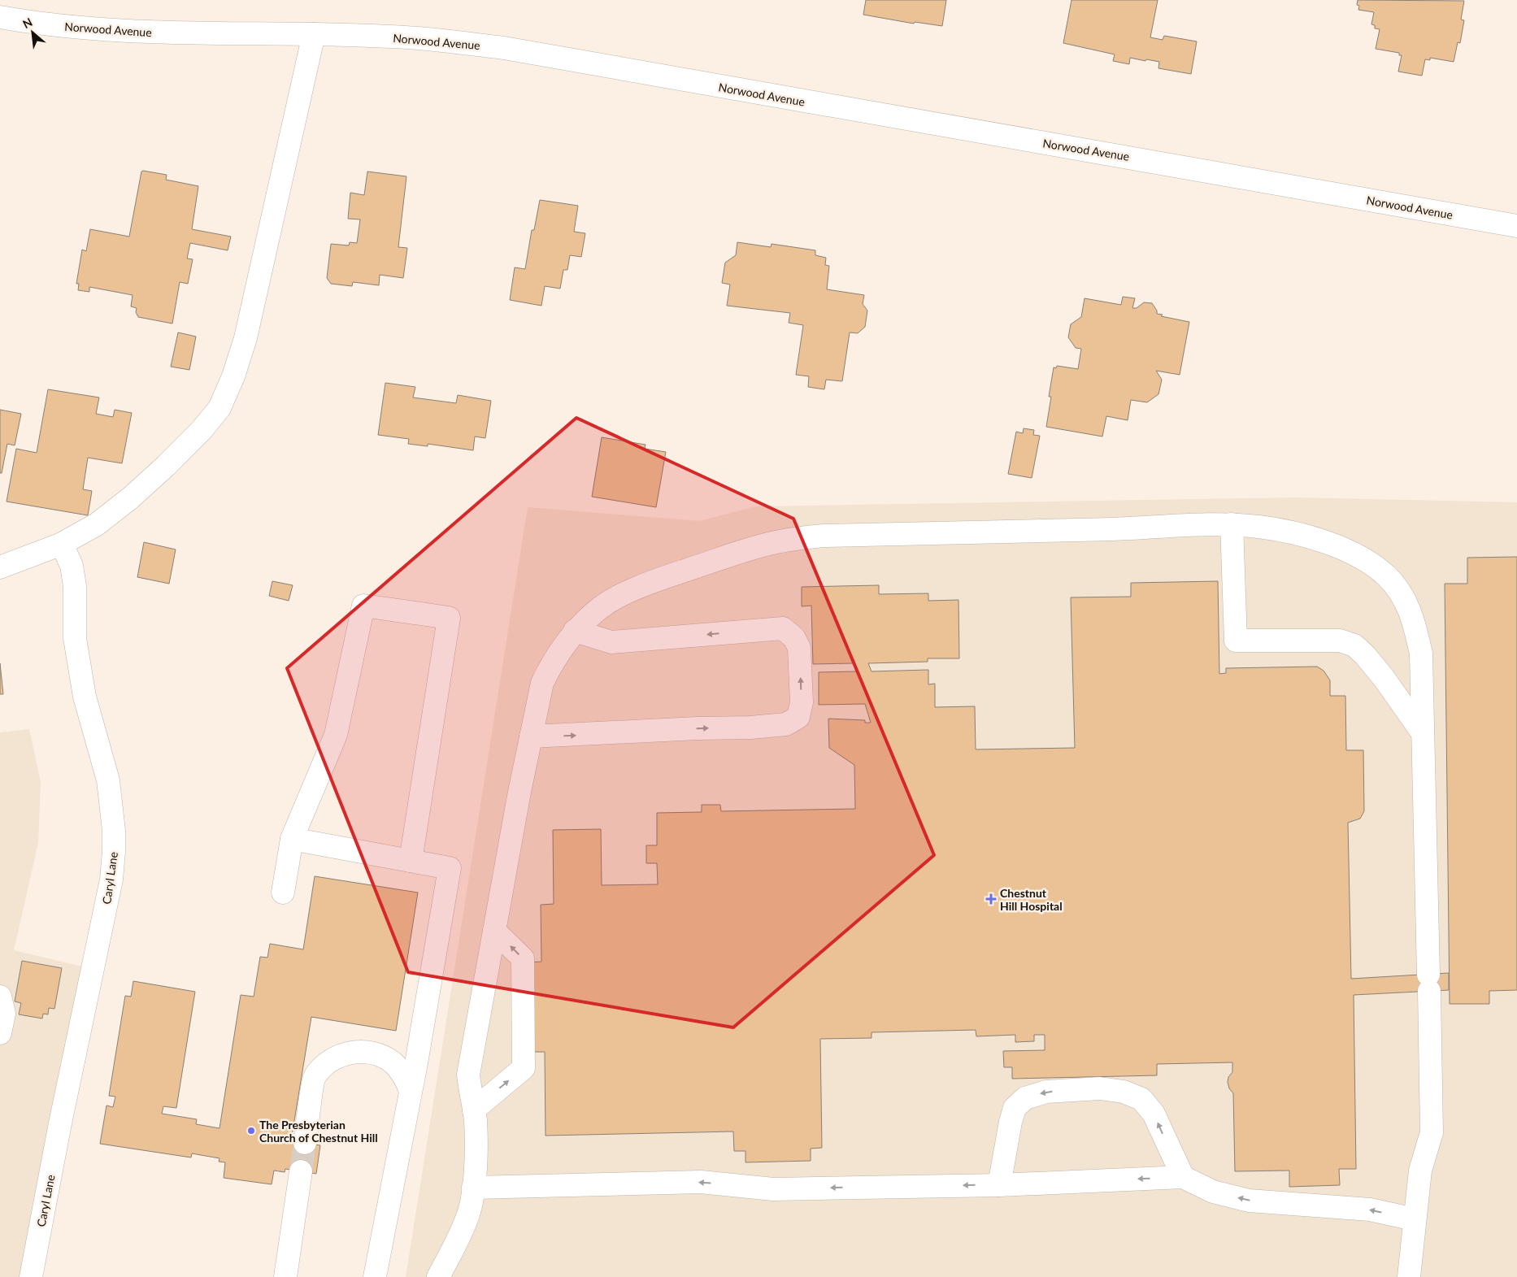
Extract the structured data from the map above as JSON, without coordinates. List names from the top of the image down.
{
  "streets": {
    "street": ["Norwood Avenue", "Caryl Lane"]
  },
  "places": {
    "health": ["Chestnut Hill Hospital"],
    "other": ["The Presbyterian Church of Chestnut Hill"]
  },
  "north": "top left"
}
